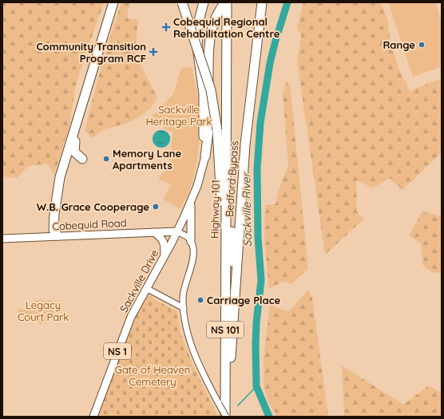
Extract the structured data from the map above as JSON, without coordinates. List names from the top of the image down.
{
  "streets": {
    "highway": ["Bedford Bypass", "Highway 101", "NS 101"],
    "main road": ["Cobequid Road", "Sackville Drive", "NS 1"]
  },
  "crossings": [
    ["Bedford Bypass", "Highway 101"],
    ["Cobequid Road", "Sackville Drive"]
  ],
  "water": ["Sackville River"],
  "parks": ["Sackville Heritage Park", "Legacy Court Park", "Gate of Heaven Cemetery"],
  "places": {
    "health": ["Cobequid Regional Rehabilitation Centre", "Community Transition Program RCF"],
    "other": [
      "Range",
      "Memory Lane Apartments",
      "W.B. Grace Cooperage",
      "Carriage Place"
    ]
  }
}
